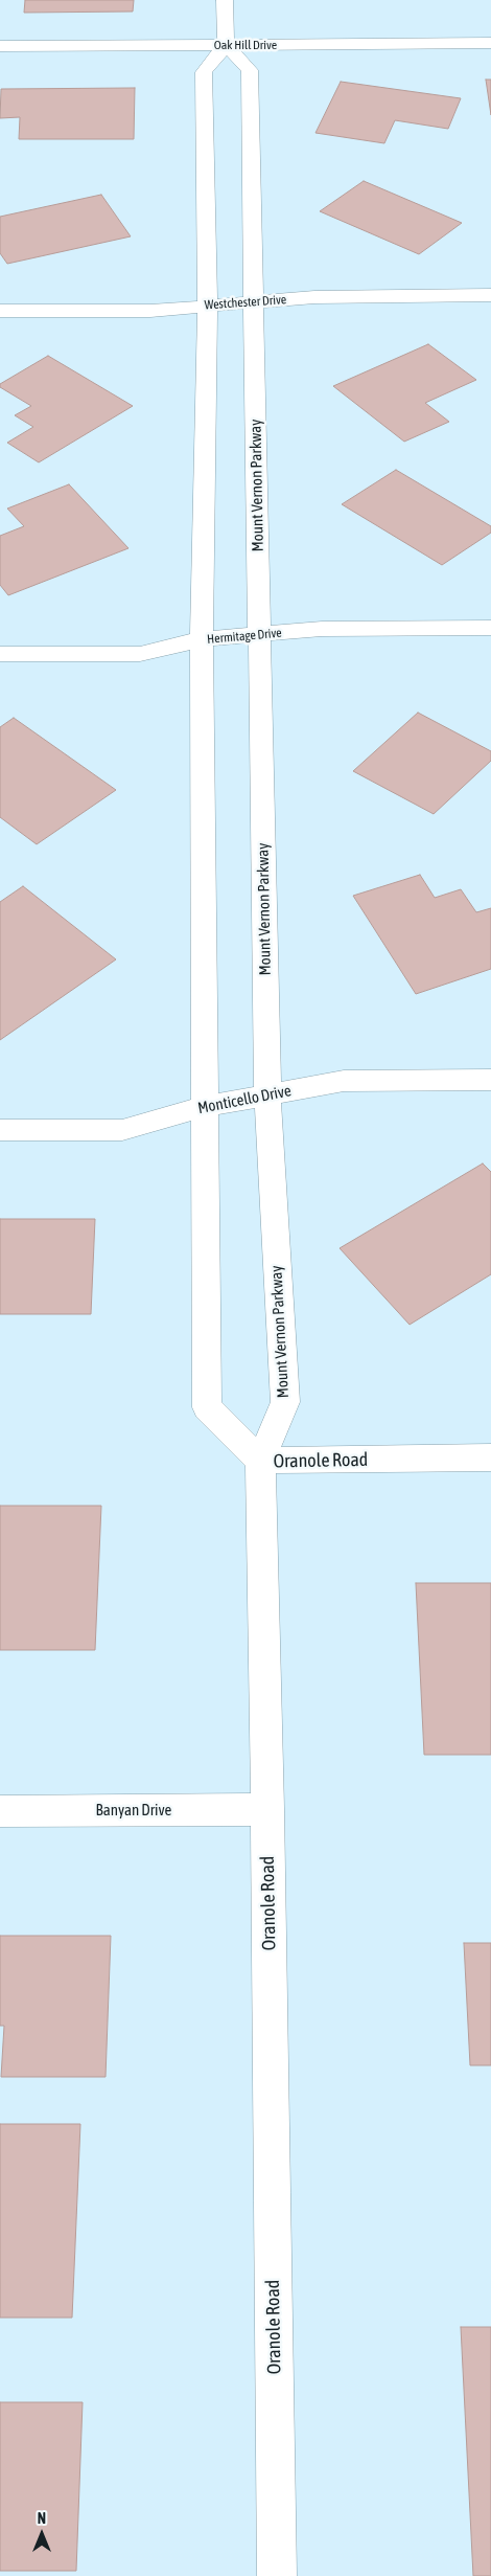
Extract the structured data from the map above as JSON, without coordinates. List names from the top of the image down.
{
  "streets": {
    "street": [
      "Oak Hill Drive",
      "Westchester Drive",
      "Mount Vernon Parkway",
      "Hermitage Drive",
      "Monticello Drive",
      "Oranole Road",
      "Banyan Drive"
    ]
  },
  "crossings": [
    ["Oak Hill Drive", "Mount Vernon Parkway"],
    ["Westchester Drive", "Mount Vernon Parkway"],
    ["Mount Vernon Parkway", "Hermitage Drive"],
    ["Mount Vernon Parkway", "Monticello Drive"],
    ["Mount Vernon Parkway", "Oranole Road"],
    ["Oranole Road", "Banyan Drive"]
  ],
  "north": "top"
}
